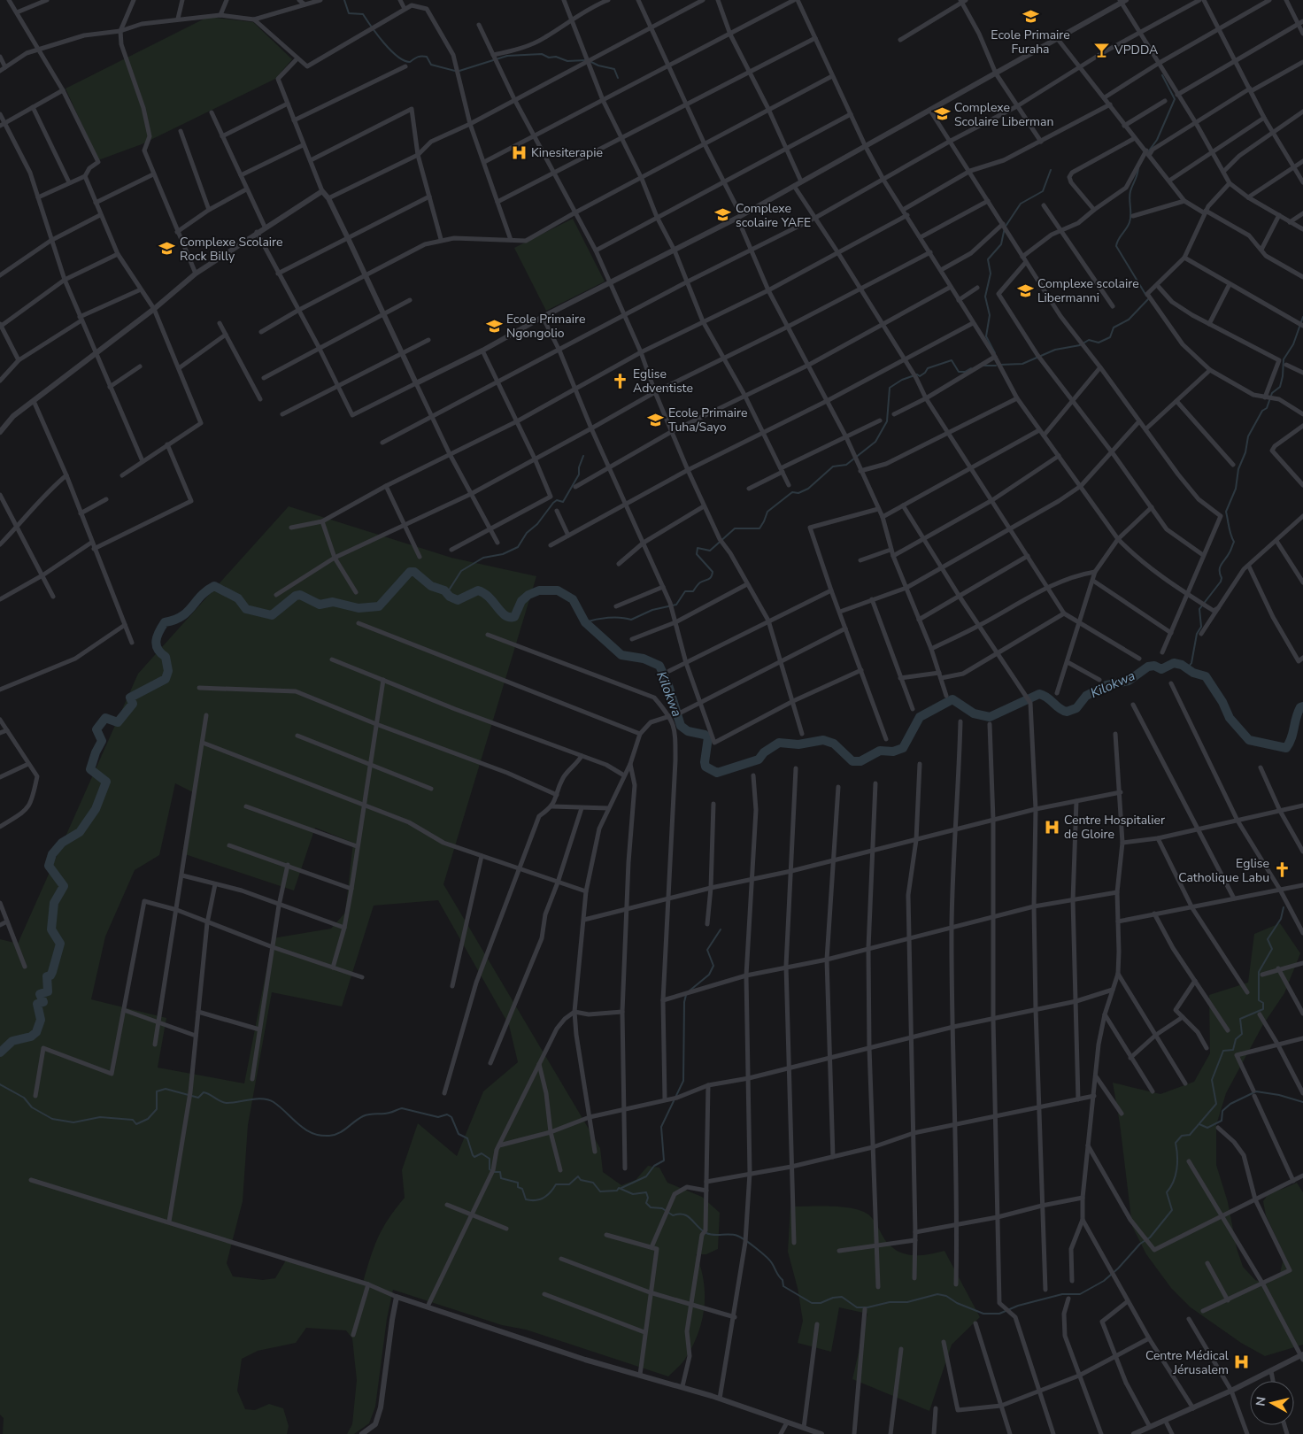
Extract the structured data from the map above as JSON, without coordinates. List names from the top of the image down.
{
  "water": ["Kilokwa"],
  "places": {
    "school or university": [
      "Ecole Primaire Furaha",
      "Complexe Scolaire Liberman",
      "Complexe scolaire YAFE",
      "Complexe Scolaire Rock Billy",
      "Complexe scolaire Libermanni",
      "Ecole Primaire Ngongolio",
      "Ecole Primaire Tuha/Sayo"
    ],
    "bar": ["VPDDA"],
    "hospital": ["Kinesiterapie", "Centre Hospitalier de Gloire", "Centre Médical Jérusalem"],
    "church": ["Eglise Adventiste", "Eglise Catholique Labu"]
  },
  "north": "left"
}
